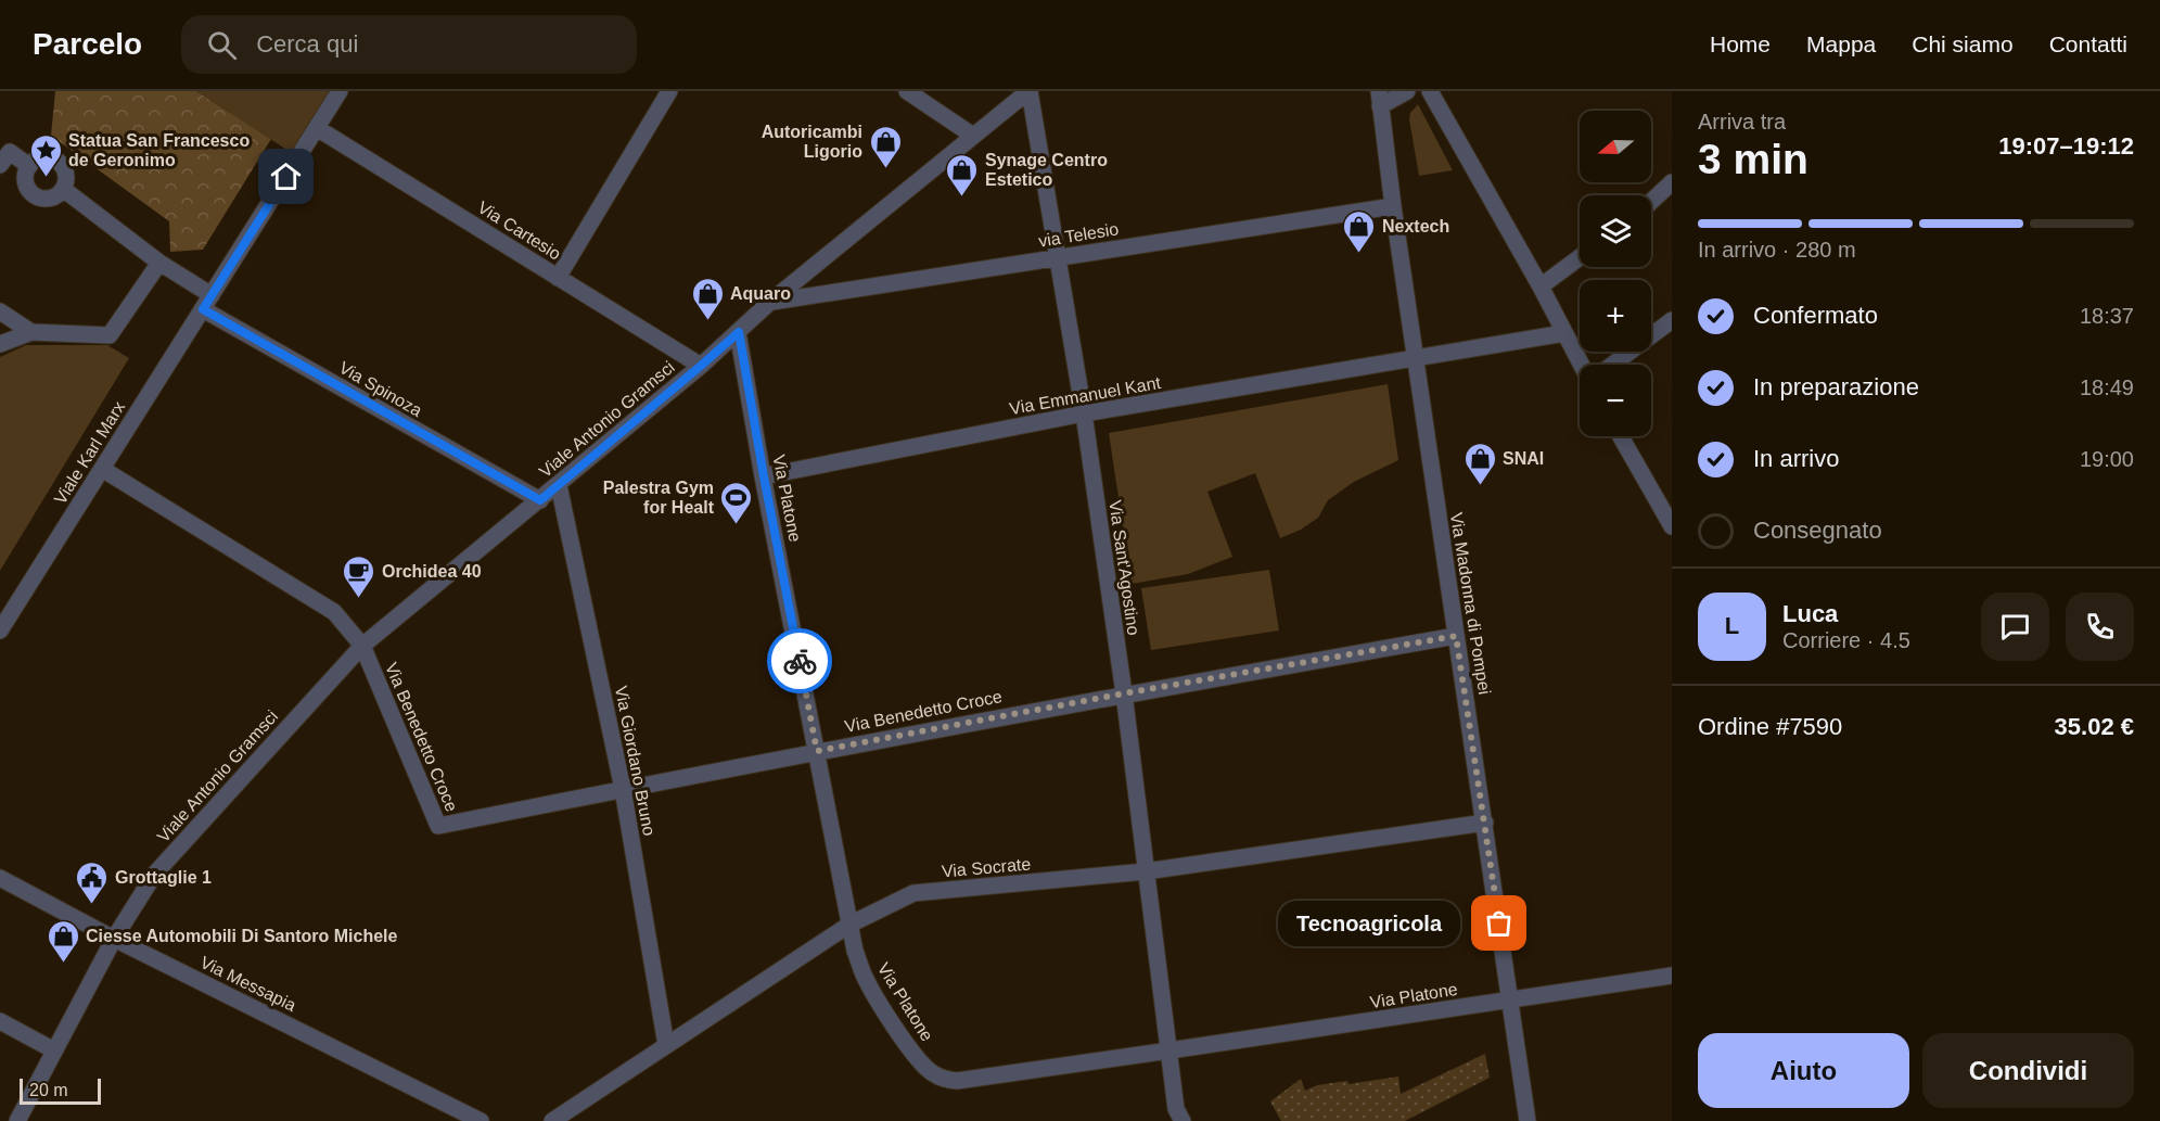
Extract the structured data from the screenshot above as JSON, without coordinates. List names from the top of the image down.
{
  "streets": {
    "street": [
      "Via Cartesio",
      "via Telesio",
      "Via Spinoza",
      "Via Emmanuel Kant",
      "Viale Antonio Gramsci",
      "Viale Karl Marx",
      "Via Platone",
      "Via Sant'Agostino",
      "Via Madonna di Pompei",
      "Via Benedetto Croce",
      "Via Giordano Bruno",
      "Via Socrate",
      "Via Messapia"
    ]
  },
  "crossings": [
    ["Via Cartesio", "Viale Antonio Gramsci"],
    ["Via Cartesio", "Viale Karl Marx"],
    ["via Telesio", "Viale Antonio Gramsci"],
    ["via Telesio", "Via Sant'Agostino"],
    ["via Telesio", "Via Madonna di Pompei"],
    ["Via Spinoza", "Viale Antonio Gramsci"],
    ["Via Spinoza", "Viale Karl Marx"],
    ["Via Emmanuel Kant", "Via Platone"],
    ["Via Emmanuel Kant", "Via Sant'Agostino"],
    ["Via Emmanuel Kant", "Via Madonna di Pompei"],
    ["Viale Antonio Gramsci", "Via Platone"],
    ["Viale Antonio Gramsci", "Via Sant'Agostino"],
    ["Viale Antonio Gramsci", "Via Benedetto Croce"],
    ["Viale Antonio Gramsci", "Via Giordano Bruno"],
    ["Viale Antonio Gramsci", "Via Messapia"],
    ["Via Platone", "Via Sant'Agostino"],
    ["Via Platone", "Via Madonna di Pompei"],
    ["Via Platone", "Via Benedetto Croce"],
    ["Via Platone", "Via Socrate"],
    ["Via Sant'Agostino", "Via Benedetto Croce"],
    ["Via Sant'Agostino", "Via Socrate"],
    ["Via Madonna di Pompei", "Via Benedetto Croce"],
    ["Via Madonna di Pompei", "Via Socrate"],
    ["Via Benedetto Croce", "Via Giordano Bruno"],
    ["Via Giordano Bruno", "Via Socrate"]
  ],
  "places": {
    "shop": [
      "Autoricambi Ligorio",
      "Synage Centro Estetico",
      "Nextech",
      "Aquaro",
      "SNAI",
      "Ciesse Automobili Di Santoro Michele"
    ],
    "place": ["Statua San Francesco de Geronimo"],
    "sports": ["Palestra Gym for Healt"],
    "cafe": ["Orchidea 40"],
    "public building": ["Grottaglie 1"],
    "other": ["Tecnoagricola"]
  },
  "scale_bar": "20 m",
  "north": "left",
  "page": {
    "header": "Parcelo",
    "search": "Cerca qui",
    "nav": [
      "Home",
      "Mappa",
      "Chi siamo",
      "Contatti"
    ],
    "heading": ["3 min", "Arriva tra", "19:07–19:12"],
    "panel": [
      "Luca",
      "Corriere · 4.5",
      "Ordine #7590",
      "35.02 €"
    ],
    "map_buttons": ["+", "−"],
    "bar": "In arrivo · 280 m",
    "list": [
      ["Confermato", "18:37"],
      ["In preparazione", "18:49"],
      ["In arrivo", "19:00"],
      "Consegnato"
    ],
    "round": "L",
    "bubble": "Tecnoagricola",
    "buttons": ["Aiuto", "Condividi"],
    "scale": "20 m"
  }
}
